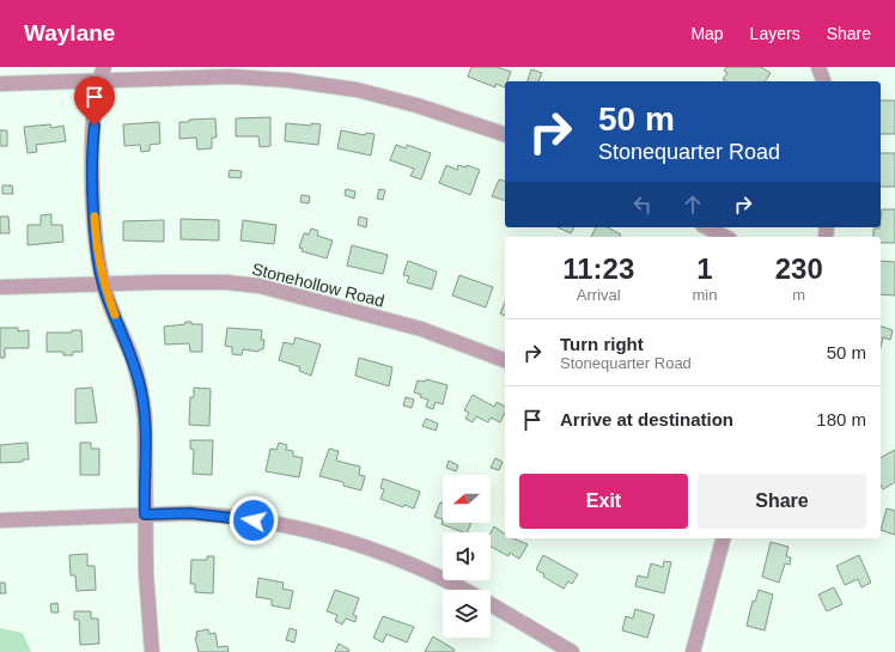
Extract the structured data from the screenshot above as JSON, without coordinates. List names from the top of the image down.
{
  "streets": {
    "street": ["Stonehollow Road"]
  },
  "north": "left",
  "page": {
    "header": "Waylane",
    "nav": ["Map", "Layers", "Share"],
    "turn": ["50 m", "Stonequarter Road"],
    "eta": [
      "11:23",
      "Arrival",
      "1",
      "min",
      "230",
      "m"
    ],
    "list": [
      {
        "name": "Turn right",
        "note": "Stonequarter Road",
        "value": "50 m"
      },
      {
        "name": "Arrive at destination",
        "value": "180 m"
      }
    ],
    "buttons": ["Exit", "Share"]
  }
}
